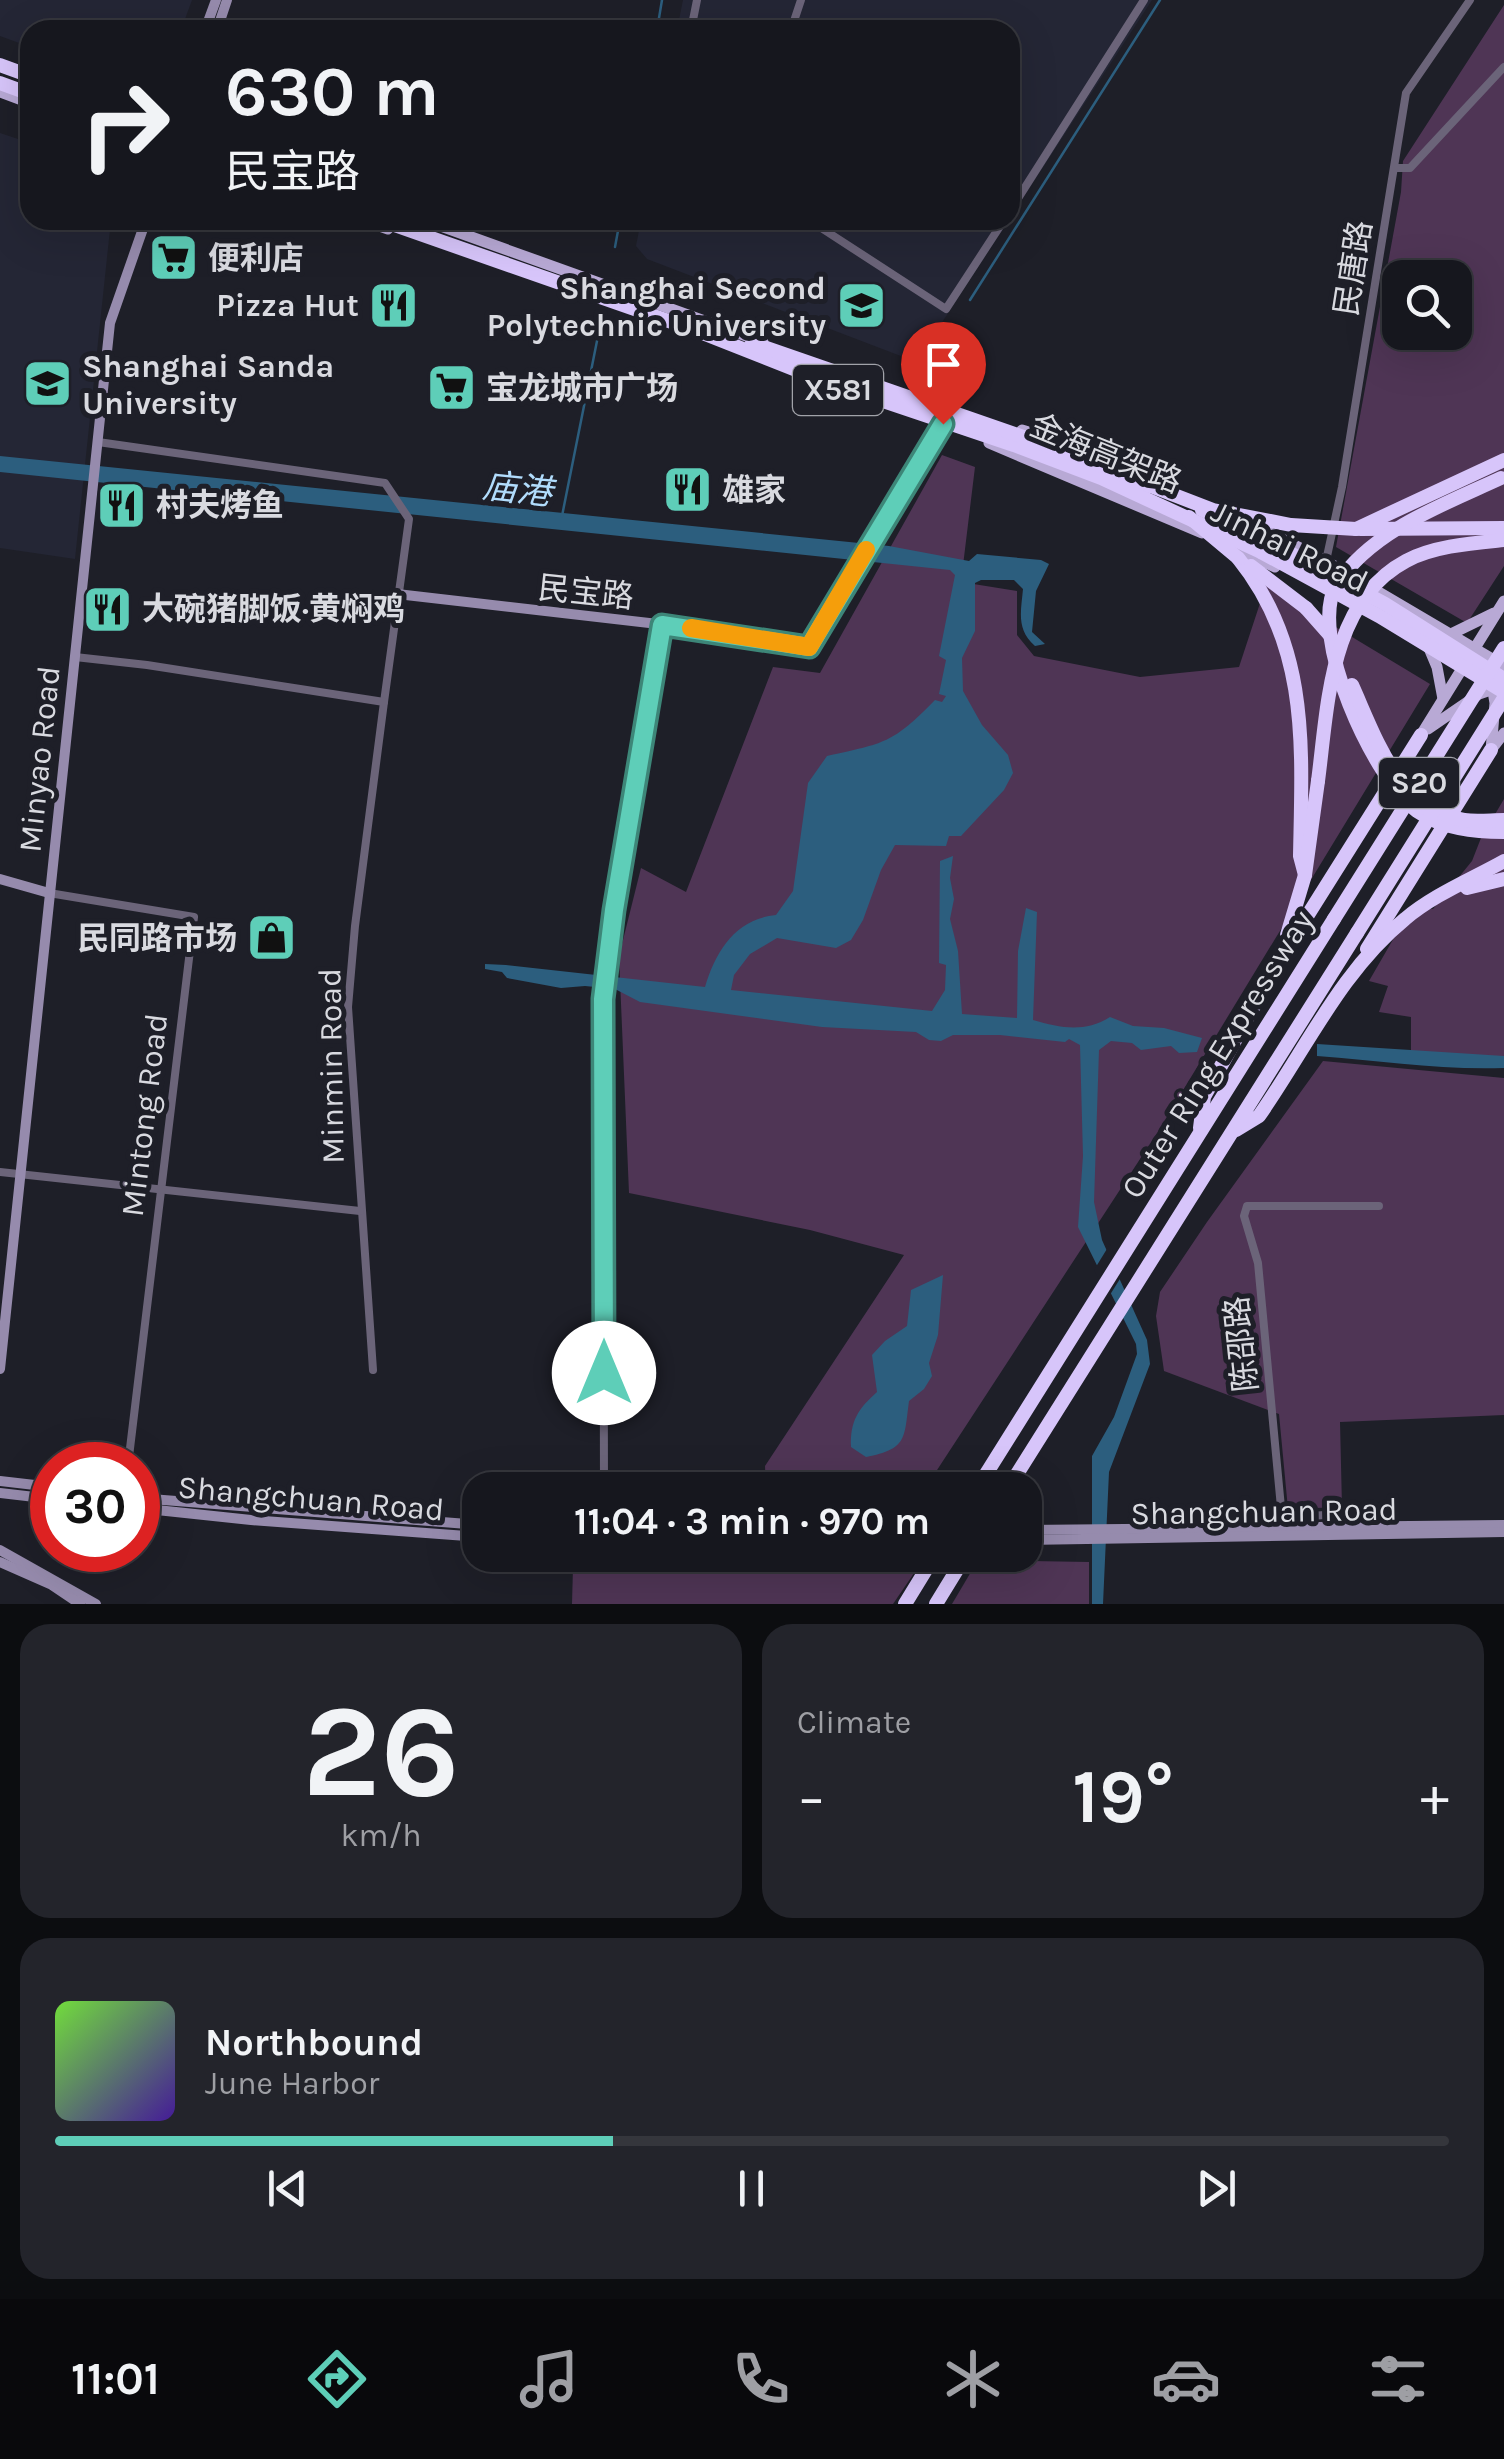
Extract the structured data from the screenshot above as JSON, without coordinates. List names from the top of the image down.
{
  "streets": {
    "highway": ["金海高架路", "S20", "Outer Ring Expressway"],
    "main road": ["X581", "Jinhai Road"],
    "street": [
      "民唐路",
      "民宝路",
      "Minyao Road",
      "Minmin Road",
      "Mintong Road",
      "陈邵路",
      "Shangchuan Road"
    ]
  },
  "crossings": [
    ["民唐路", "Jinhai Road"],
    ["金海高架路", "Jinhai Road"],
    ["金海高架路", "Outer Ring Expressway"],
    ["Jinhai Road", "民宝路"],
    ["Jinhai Road", "Outer Ring Expressway"],
    ["民宝路", "Minmin Road"],
    ["Minyao Road", "Minmin Road"],
    ["Minyao Road", "Mintong Road"],
    ["陈邵路", "Shangchuan Road"]
  ],
  "water": ["庙港"],
  "places": {
    "supermarket": ["便利店", "宝龙城市广场"],
    "restaurant": [
      "Pizza Hut",
      "雄家",
      "村夫烤鱼",
      "大碗猪脚饭·黄焖鸡"
    ],
    "school or university": ["Shanghai Second Polytechnic University", "Shanghai Sanda University"],
    "shop": ["民同路市场"]
  },
  "page": {
    "turn": ["630 m", "民宝路"],
    "limit": "30",
    "trip": "11:04 · 3 min · 970 m",
    "tile": [
      ["26", "km/h"],
      "Climate"
    ],
    "heat": ["−", "19°", "+"],
    "song": ["Northbound", "June Harbor"],
    "tabs": "11:01"
  }
}
